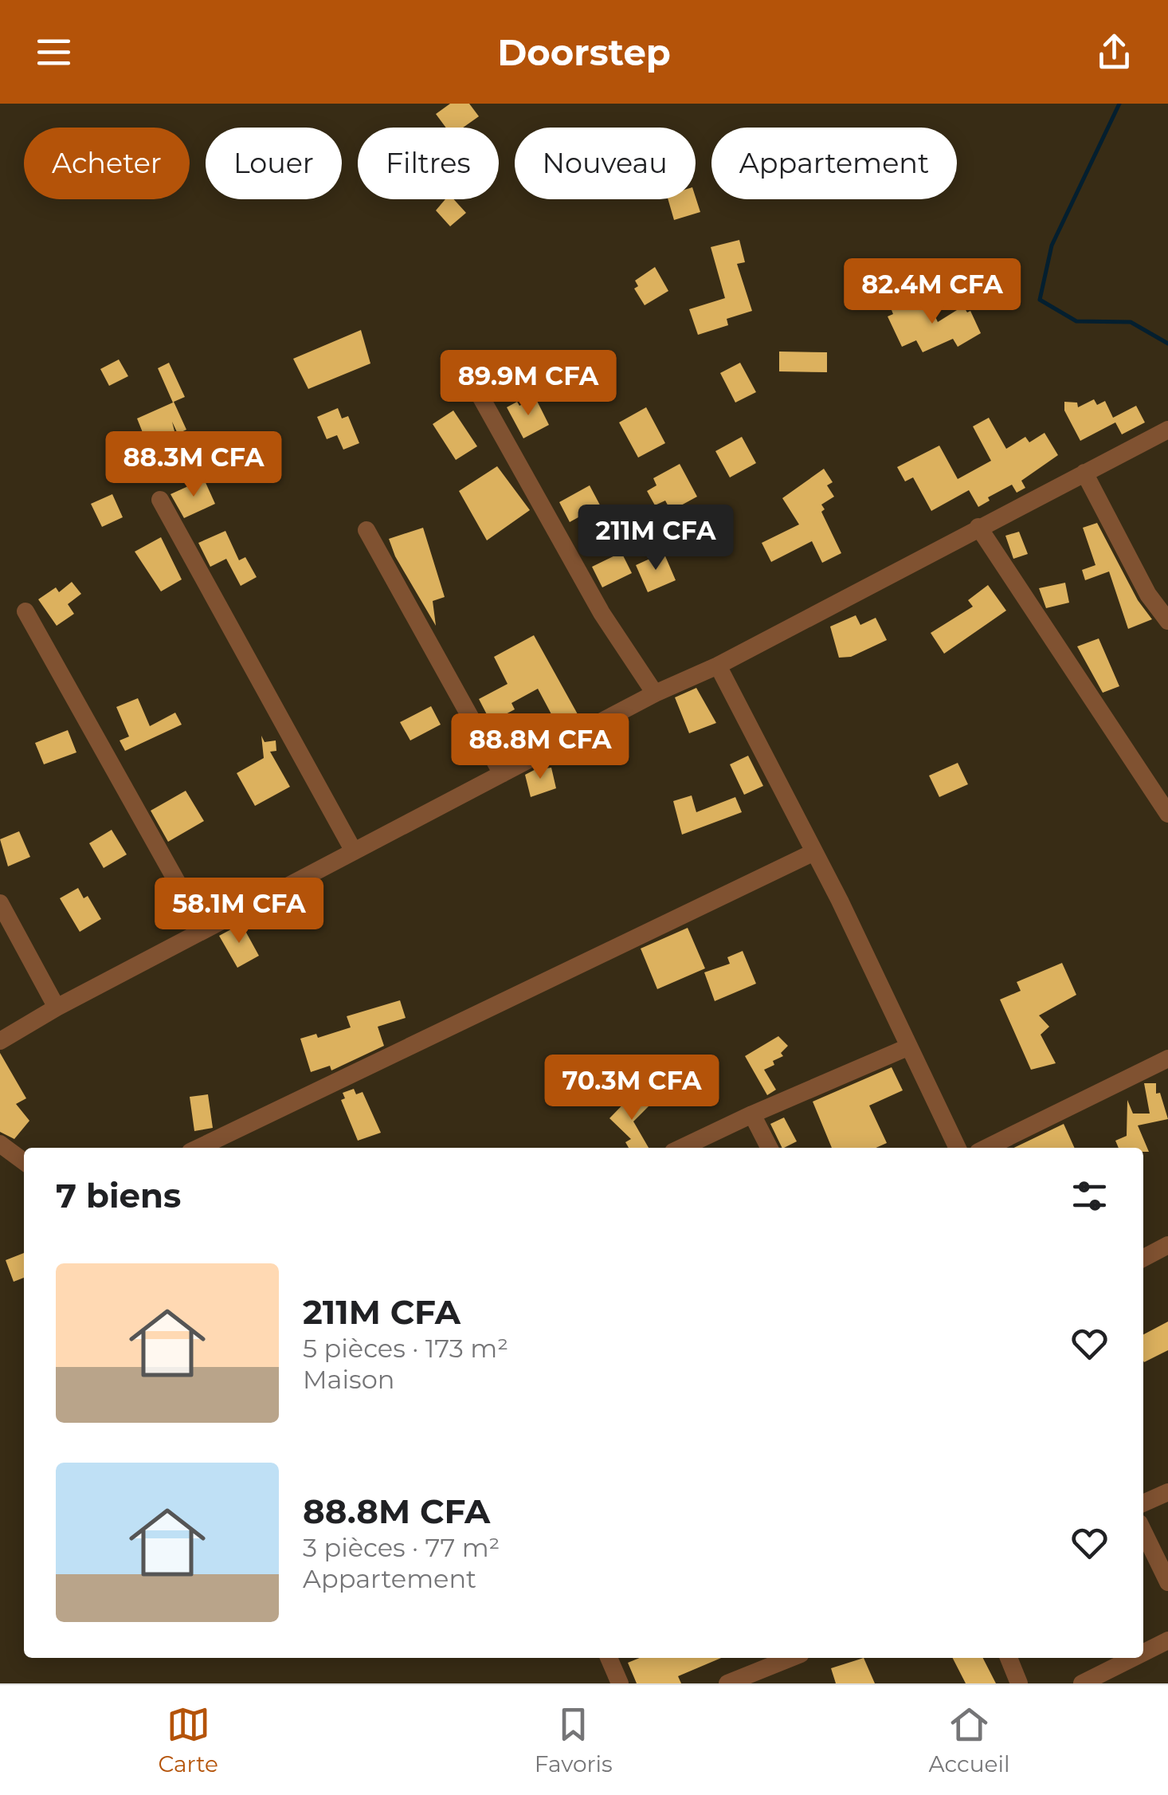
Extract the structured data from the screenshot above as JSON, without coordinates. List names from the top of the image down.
{
  "page": {
    "header": "Doorstep",
    "chip": [
      "Acheter",
      "Louer",
      "Filtres",
      "Nouveau",
      "Appartement"
    ],
    "price": [
      "82.4M CFA",
      "89.9M CFA",
      "88.3M CFA",
      "211M CFA",
      "88.8M CFA",
      "58.1M CFA",
      "70.3M CFA"
    ],
    "heading": "7 biens",
    "list": [
      {
        "name": "211M CFA",
        "note": "5 pièces · 173 m² · Maison"
      },
      {
        "name": "88.8M CFA",
        "note": "3 pièces · 77 m² · Appartement"
      }
    ],
    "tabs": ["Carte", "Favoris", "Accueil"]
  }
}
